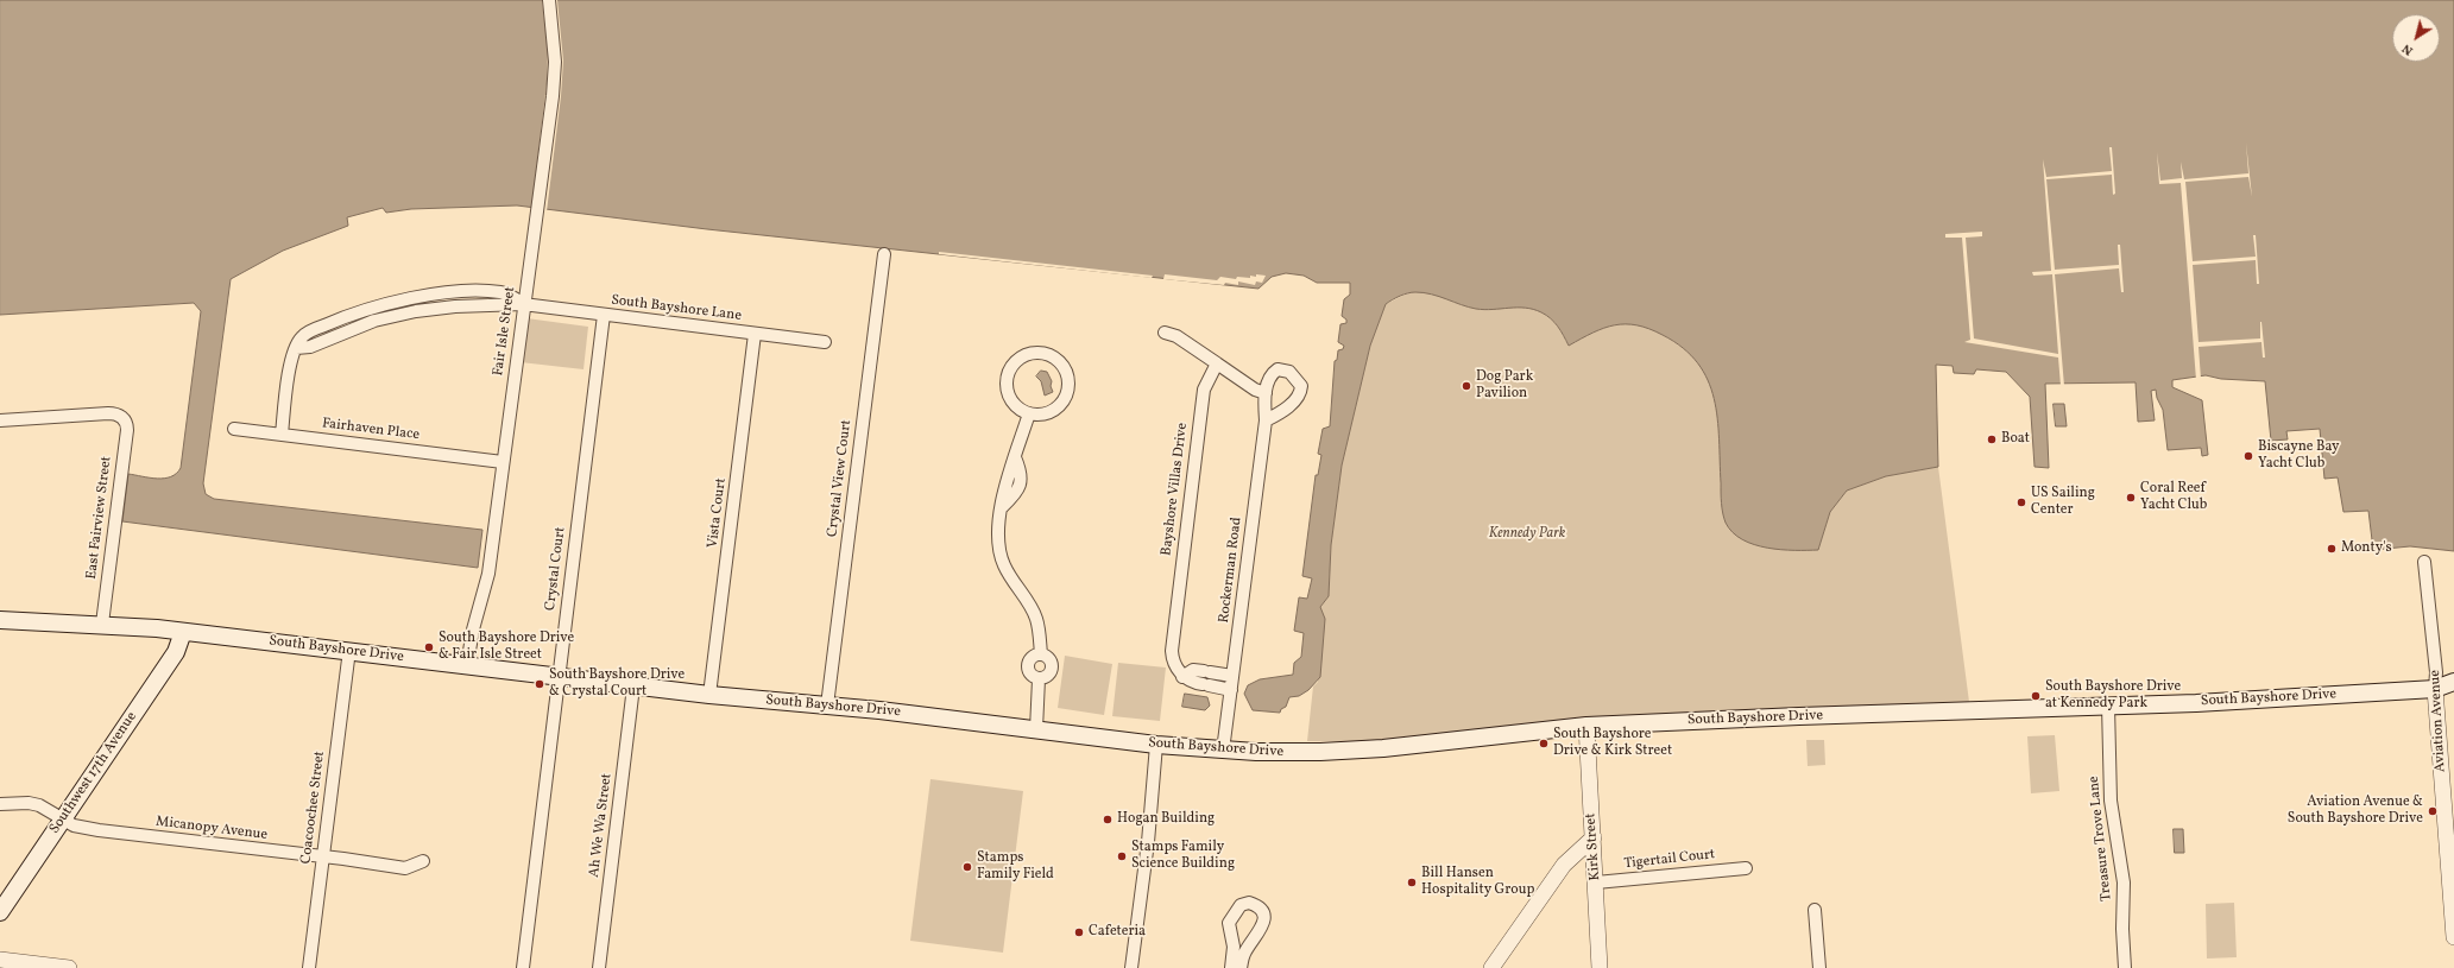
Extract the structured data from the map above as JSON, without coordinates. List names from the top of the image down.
{
  "streets": {
    "main road": ["South Bayshore Drive", "Southwest 17th Avenue"],
    "street": [
      "South Bayshore Lane",
      "Fair Isle Street",
      "Fairhaven Place",
      "Crystal View Court",
      "Bayshore Villas Drive",
      "Vista Court",
      "East Fairview Street",
      "Crystal Court",
      "Rockerman Road",
      "Aviation Avenue",
      "Coacoochee Street",
      "Ah We Wa Street",
      "Micanopy Avenue",
      "Treasure Trove Lane",
      "Kirk Street",
      "Tigertail Court"
    ]
  },
  "crossings": [
    ["South Bayshore Lane", "Fair Isle Street"],
    ["South Bayshore Lane", "Fairhaven Place"],
    ["South Bayshore Lane", "Vista Court"],
    ["South Bayshore Lane", "Crystal Court"],
    ["Fair Isle Street", "Fairhaven Place"],
    ["Fair Isle Street", "South Bayshore Drive"],
    ["Crystal View Court", "South Bayshore Drive"],
    ["Vista Court", "South Bayshore Drive"],
    ["East Fairview Street", "South Bayshore Drive"],
    ["Crystal Court", "South Bayshore Drive"],
    ["Rockerman Road", "South Bayshore Drive"],
    ["South Bayshore Drive", "Aviation Avenue"],
    ["South Bayshore Drive", "Southwest 17th Avenue"],
    ["South Bayshore Drive", "Coacoochee Street"],
    ["South Bayshore Drive", "Ah We Wa Street"],
    ["South Bayshore Drive", "Treasure Trove Lane"],
    ["South Bayshore Drive", "Kirk Street"],
    ["Southwest 17th Avenue", "Micanopy Avenue"],
    ["Coacoochee Street", "Micanopy Avenue"],
    ["Kirk Street", "Tigertail Court"]
  ],
  "parks": ["Kennedy Park"],
  "places": [
    "Dog Park Pavilion",
    "Boat",
    "Biscayne Bay Yacht Club",
    "Coral Reef Yacht Club",
    "US Sailing Center",
    "Monty's",
    "South Bayshore Drive & Fair Isle Street",
    "South Bayshore Drive & Crystal Court",
    "South Bayshore Drive at Kennedy Park",
    "South Bayshore Drive & Kirk Street",
    "Aviation Avenue & South Bayshore Drive",
    "Hogan Building",
    "Stamps Family Science Building",
    "Stamps Family Field",
    "Bill Hansen Hospitality Group",
    "Cafeteria"
  ],
  "north": "bottom left"
}
